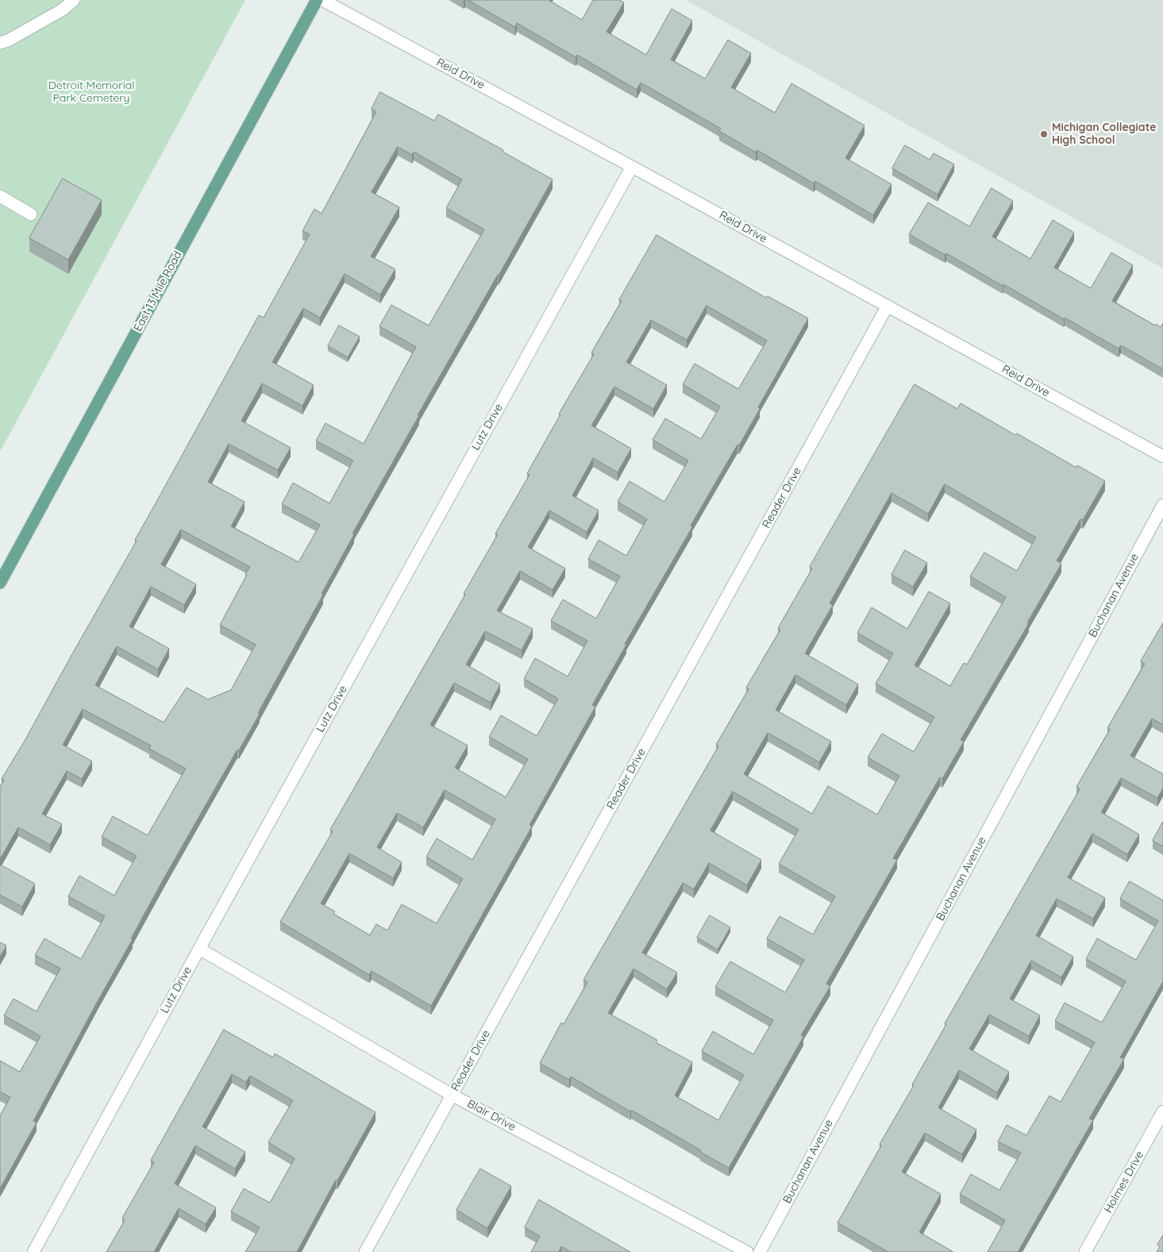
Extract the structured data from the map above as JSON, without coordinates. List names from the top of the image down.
{
  "streets": {
    "main road": ["East 13 Mile Road"],
    "street": [
      "Reid Drive",
      "Lutz Drive",
      "Reader Drive",
      "Buchanan Avenue",
      "Blair Drive",
      "Holmes Drive"
    ]
  },
  "crossings": [
    ["Reid Drive", "Lutz Drive"],
    ["Reid Drive", "Reader Drive"],
    ["Lutz Drive", "Blair Drive"],
    ["Reader Drive", "Blair Drive"]
  ],
  "parks": ["Detroit Memorial Park Cemetery"],
  "places": ["Michigan Collegiate High School"]
}
